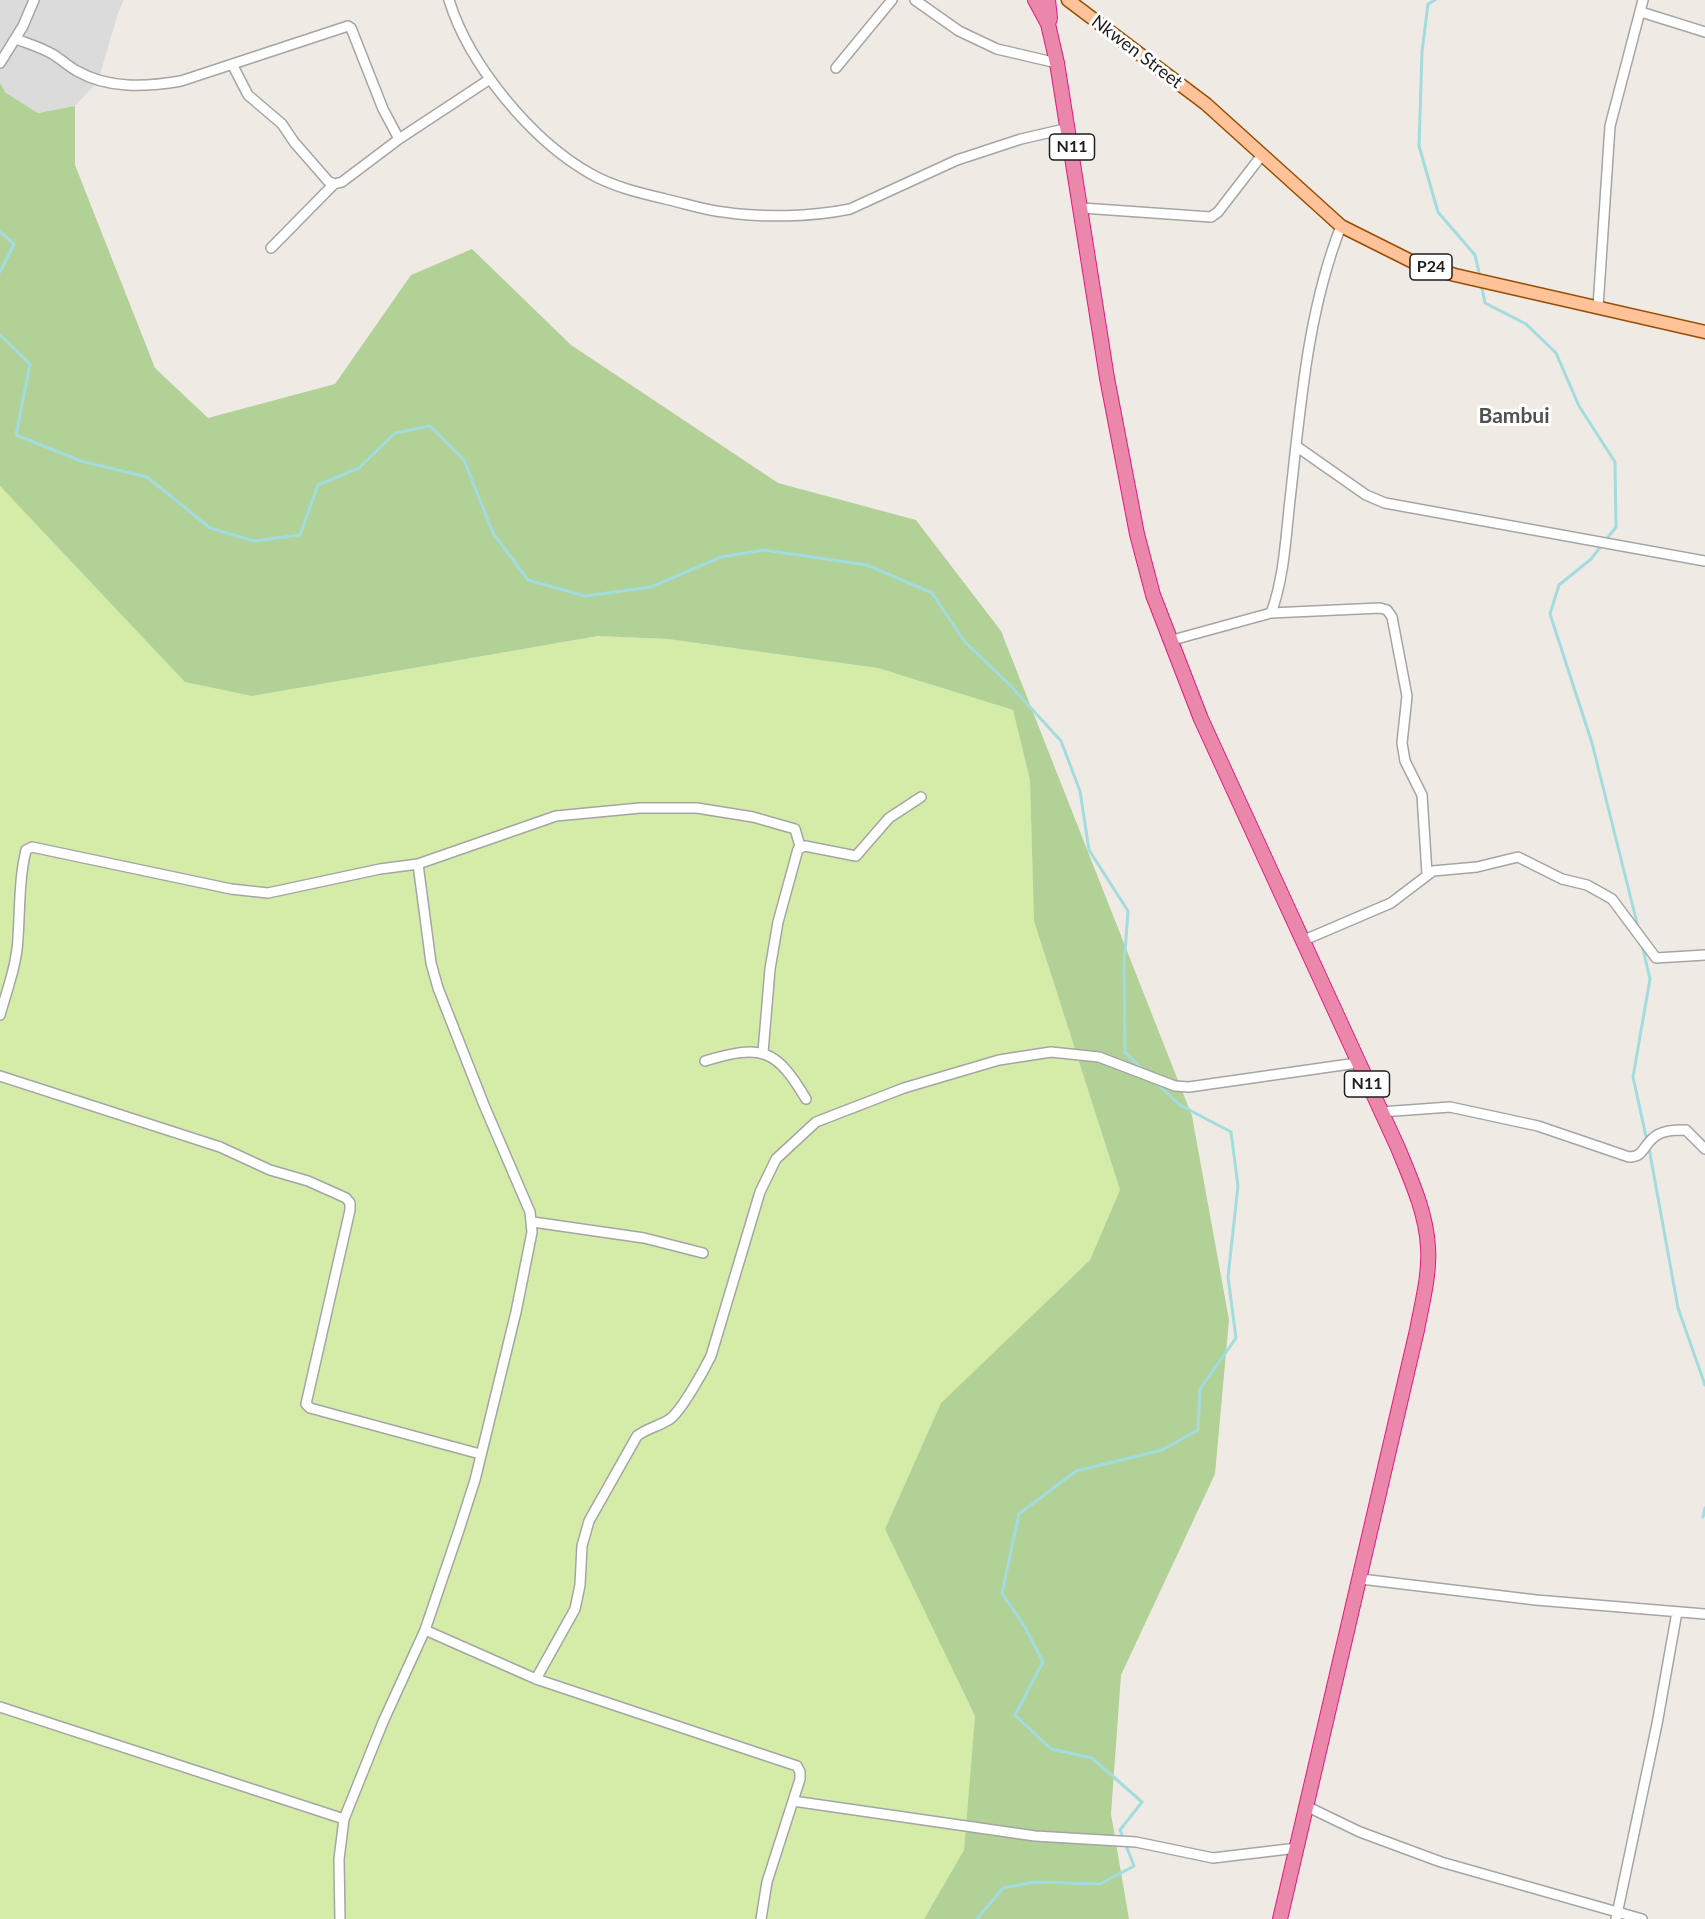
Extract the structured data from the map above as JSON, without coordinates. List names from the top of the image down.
{
  "streets": {
    "highway": ["N11"],
    "main road": ["Nkwen Street", "P24"]
  },
  "crossings": [
    ["Nkwen Street", "P24"]
  ],
  "districts": ["Bambui"]
}
